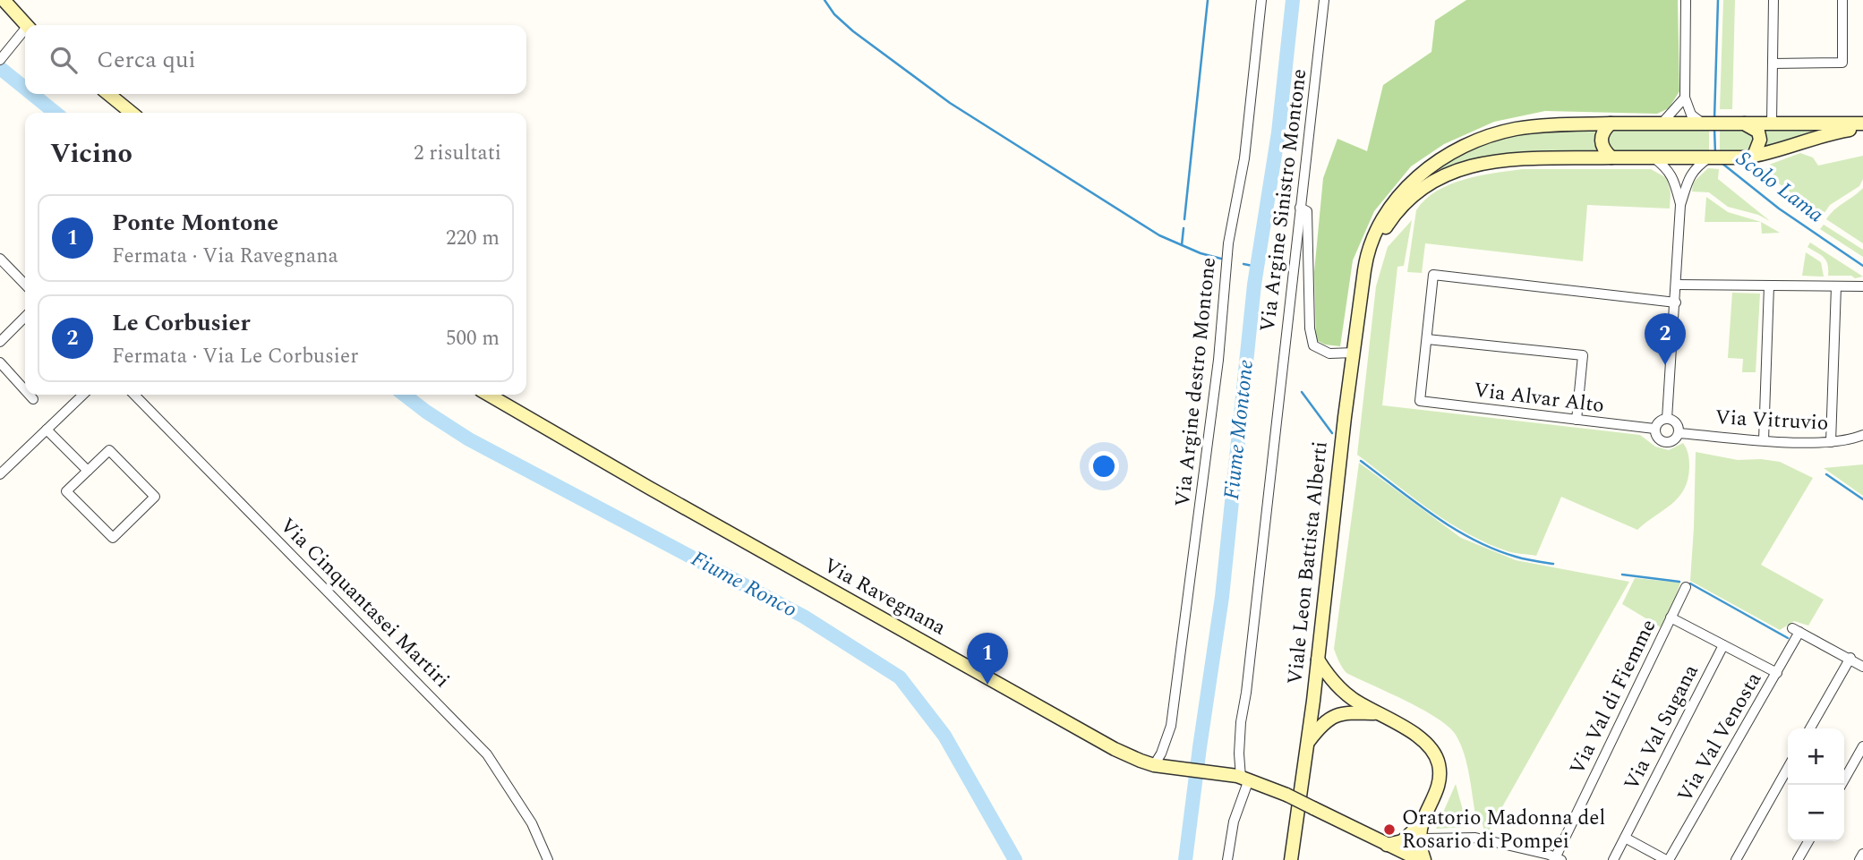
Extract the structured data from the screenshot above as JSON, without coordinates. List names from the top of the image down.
{
  "streets": {
    "main road": ["Viale Leon Battista Alberti", "Via Ravegnana"],
    "street": [
      "Via Argine Sinistro Montone",
      "Via Argine destro Montone",
      "Via Alvar Alto",
      "Via Vitruvio",
      "Via Cinquantasei Martiri",
      "Via Val di Fiemme",
      "Via Val Sugana",
      "Via Val Venosta"
    ]
  },
  "crossings": [
    ["Via Argine Sinistro Montone", "Via Ravegnana"],
    ["Via Argine destro Montone", "Via Ravegnana"],
    ["Via Alvar Alto", "Via Vitruvio"]
  ],
  "water": ["Scolo Lama", "Fiume Montone", "Fiume Ronco"],
  "places": ["Oratorio Madonna del Rosario di Pompei"],
  "page": {
    "search": "Cerca qui",
    "heading": ["Vicino", "2 risultati"],
    "list": [
      {
        "mark": "1",
        "name": "Ponte Montone",
        "note": "Fermata · Via Ravegnana",
        "value": "220 m"
      },
      {
        "mark": "2",
        "name": "Le Corbusier",
        "note": "Fermata · Via Le Corbusier",
        "value": "500 m"
      }
    ],
    "pins": ["2", "1"],
    "map_buttons": ["+", "−"]
  }
}
